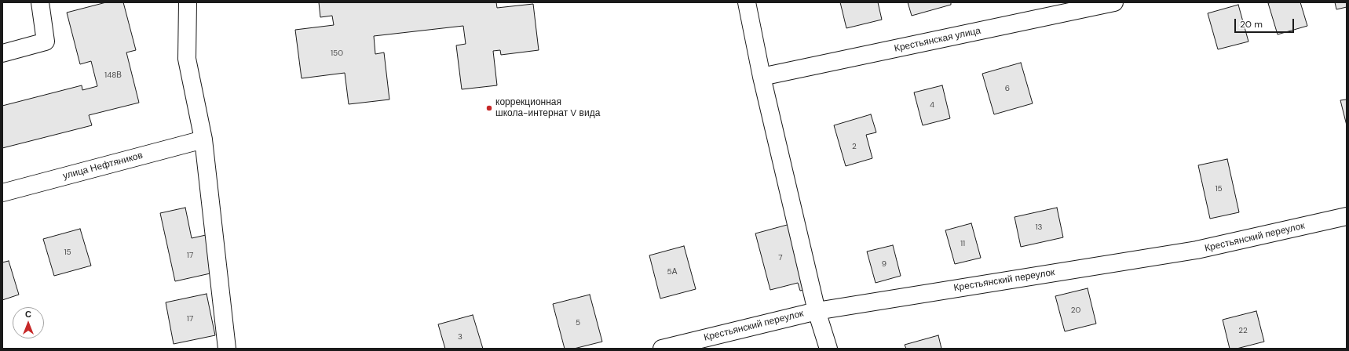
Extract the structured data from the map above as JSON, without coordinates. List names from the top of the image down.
{
  "streets": {
    "street": ["Крестьянская улица", "улица Нефтяников", "Крестьянский переулок"]
  },
  "places": ["коррекционная школа-интернат V вида"],
  "house_numbers": [
    "150",
    "148В",
    "6",
    "4",
    "2",
    "15",
    "13",
    "11",
    "15",
    "17",
    "7",
    "9",
    "5А",
    "20",
    "17",
    "5",
    "22",
    "3"
  ],
  "scale_bar": "20 m",
  "north": "top"
}
